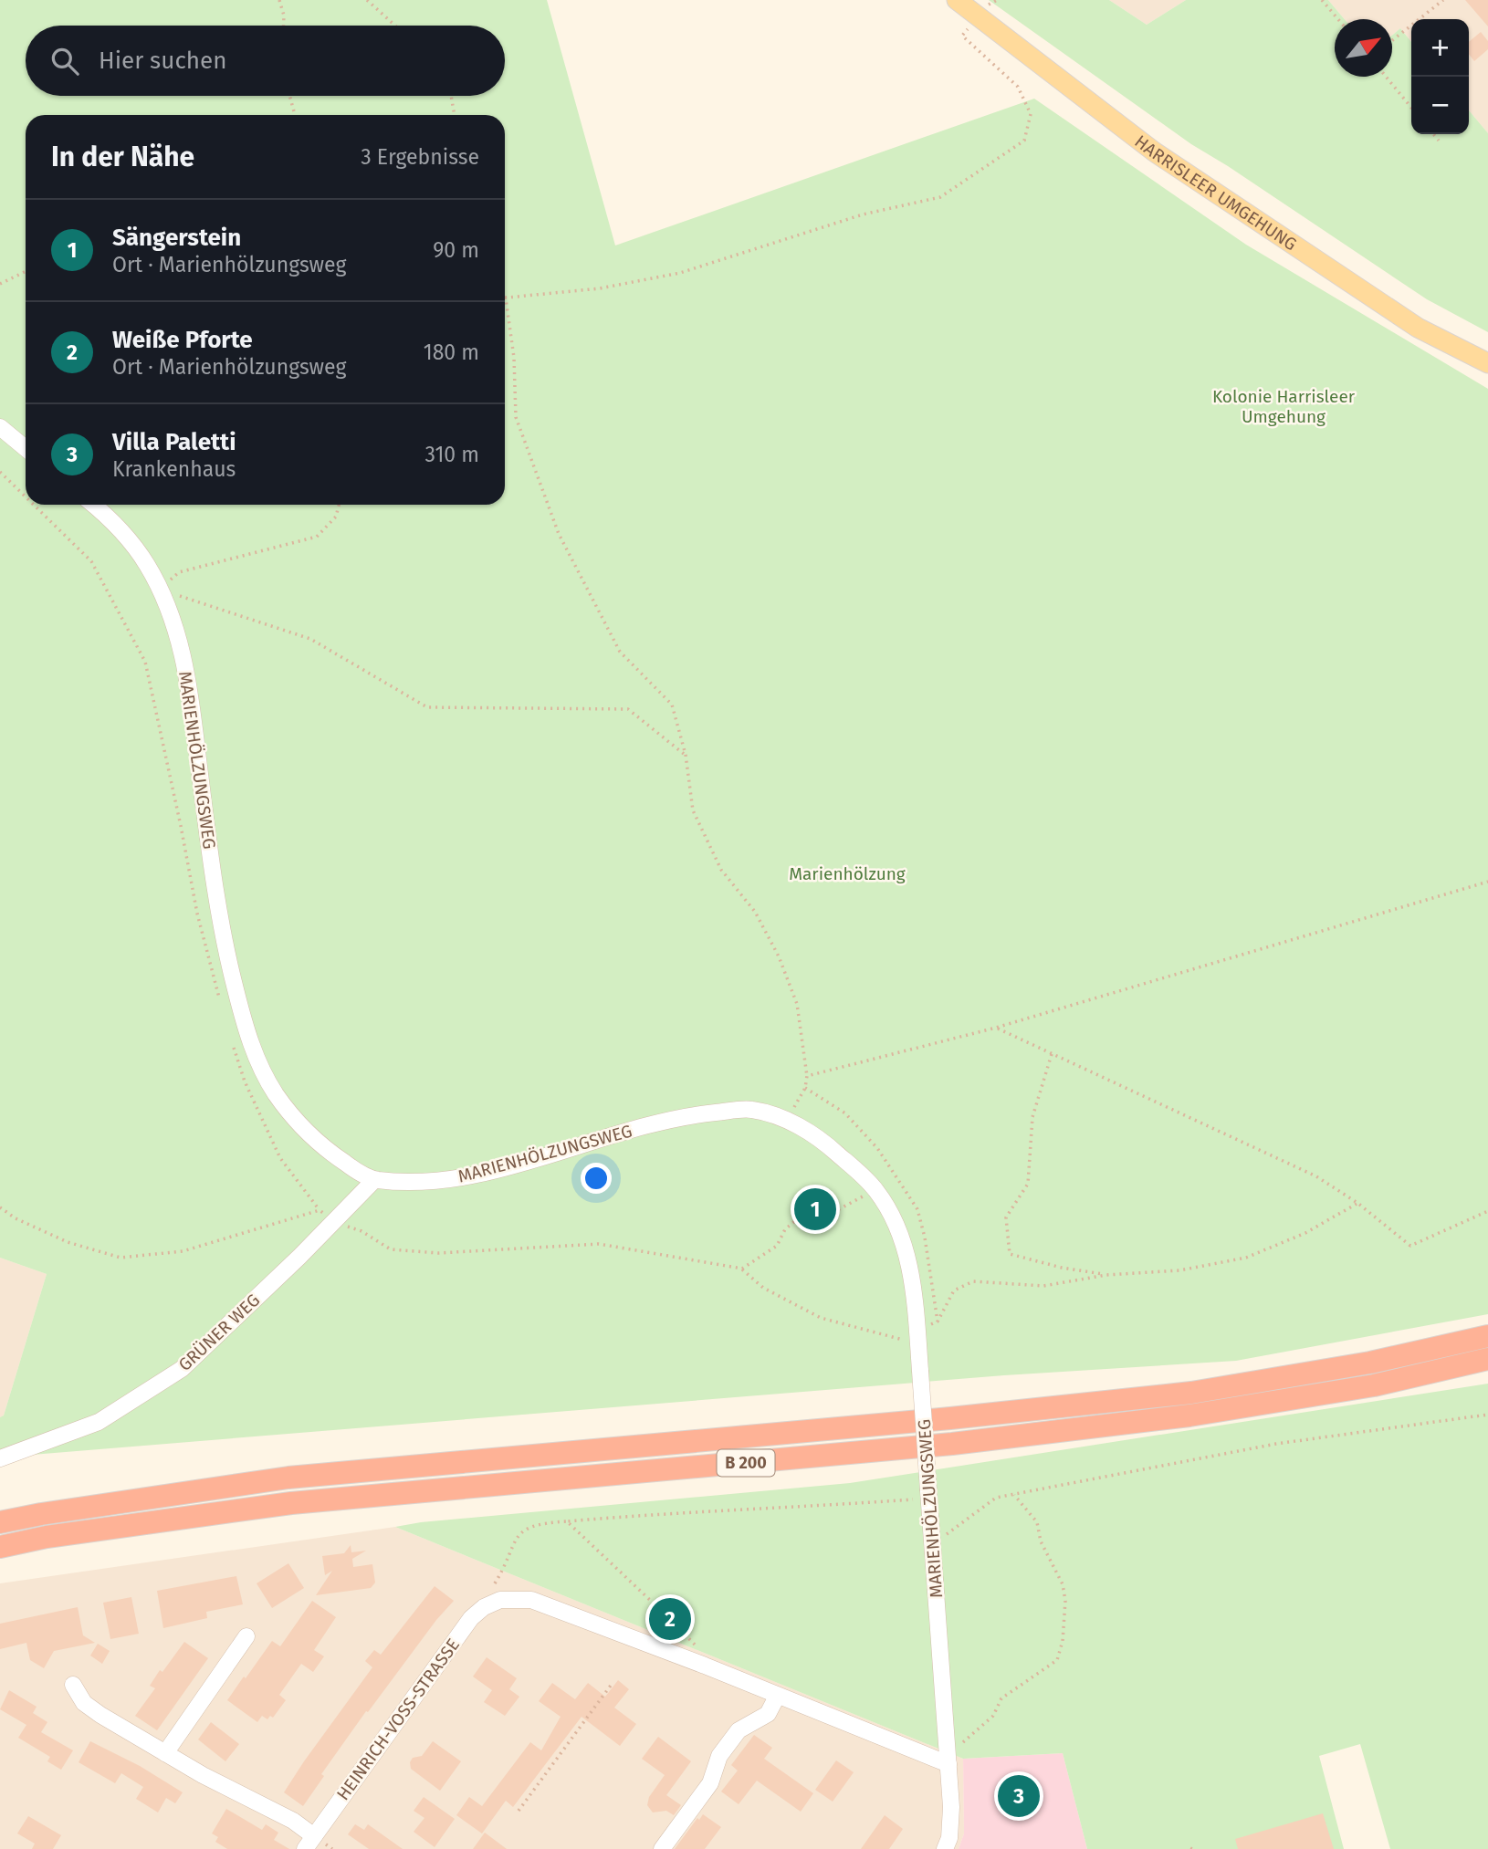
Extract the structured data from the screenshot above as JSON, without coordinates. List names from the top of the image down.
{
  "streets": {
    "highway": ["B 200"],
    "main road": ["HARRISLEER UMGEHUNG"],
    "street": ["MARIENHÖLZUNGSWEG", "GRÜNER WEG", "HEINRICH-VOSS-STRASSE"]
  },
  "crossings": [
    ["MARIENHÖLZUNGSWEG", "GRÜNER WEG"]
  ],
  "parks": ["Kolonie Harrisleer Umgehung", "Marienhölzung"],
  "north": "top right",
  "page": {
    "map_buttons": ["+", "−"],
    "search": "Hier suchen",
    "heading": ["In der Nähe", "3 Ergebnisse"],
    "list": [
      {
        "mark": "1",
        "name": "Sängerstein",
        "note": "Ort · Marienhölzungsweg",
        "value": "90 m"
      },
      {
        "mark": "2",
        "name": "Weiße Pforte",
        "note": "Ort · Marienhölzungsweg",
        "value": "180 m"
      },
      {
        "mark": "3",
        "name": "Villa Paletti",
        "note": "Krankenhaus",
        "value": "310 m"
      }
    ],
    "pins": ["1", "2", "3"]
  }
}
